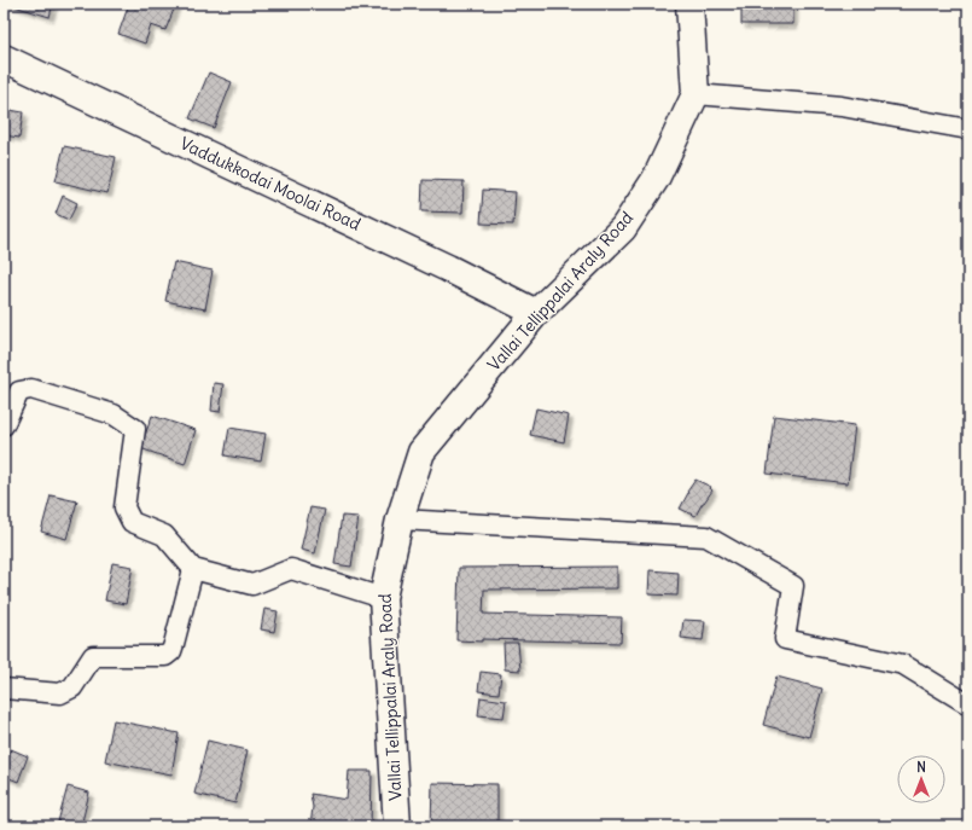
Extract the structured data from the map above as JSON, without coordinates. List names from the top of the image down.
{
  "streets": {
    "main road": ["Vaddukkodai Moolai Road", "Vallai Tellippalai Araly Road"]
  },
  "crossings": [
    ["Vaddukkodai Moolai Road", "Vallai Tellippalai Araly Road"]
  ],
  "north": "top"
}
